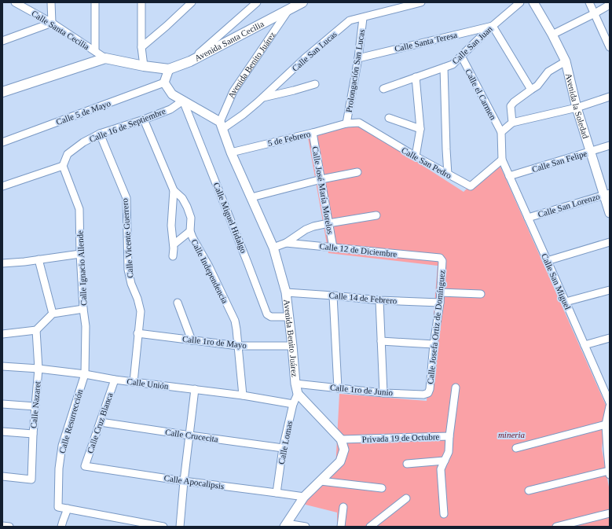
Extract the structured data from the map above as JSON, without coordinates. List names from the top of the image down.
{
  "streets": {
    "main road": ["Avenida Santa Cecilia"],
    "street": [
      "Calle Santa Cecilia",
      "Calle Santa Teresa",
      "Calle San Juan",
      "Calle San Lucas",
      "Avenida Benito Juárez",
      "Prolongación San Lucas",
      "Calle el Carmen",
      "Avenida la Soledad",
      "Calle 5 de Mayo",
      "Calle 16 de Septiembre",
      "5 de Febrero",
      "Calle San Felipe",
      "Calle San Pedro",
      "Calle José María Morelos",
      "Calle San Lorenzo",
      "Calle Miguel Hidalgo",
      "Calle Vicente Guerrero",
      "Calle 12 de Diciembre",
      "Calle Ignacio Allende",
      "Calle Independencia",
      "Calle San Miguel",
      "Calle 14 de Febrero",
      "Calle Josefa Ortiz de Domínguez",
      "Calle 1ro de Mayo",
      "Calle Unión",
      "Calle 1ro de Junio",
      "Calle Nazaret",
      "Calle Resurrección",
      "Calle Cruz Blanca",
      "Calle Crucecita",
      "Privada 19 de Octubre",
      "Calle Lomas",
      "Calle Apocalipsis"
    ]
  },
  "crossings": [
    ["Avenida Santa Cecilia", "Avenida Benito Juárez"],
    ["Calle Santa Teresa", "Calle San Juan"],
    ["Calle Santa Teresa", "Prolongación San Lucas"],
    ["Calle San Juan", "Calle el Carmen"],
    ["Calle San Lucas", "Avenida Benito Juárez"],
    ["Calle San Lucas", "Prolongación San Lucas"],
    ["Avenida Benito Juárez", "5 de Febrero"],
    ["Avenida Benito Juárez", "Calle Miguel Hidalgo"],
    ["Avenida Benito Juárez", "Calle 12 de Diciembre"],
    ["Avenida Benito Juárez", "Calle 14 de Febrero"],
    ["Avenida Benito Juárez", "Calle 1ro de Mayo"],
    ["Avenida Benito Juárez", "Calle 1ro de Junio"],
    ["Avenida Benito Juárez", "Calle Lomas"],
    ["Prolongación San Lucas", "5 de Febrero"],
    ["Prolongación San Lucas", "Calle San Pedro"],
    ["Avenida la Soledad", "Calle San Felipe"],
    ["Avenida la Soledad", "Calle San Lorenzo"],
    ["Calle 16 de Septiembre", "Calle Miguel Hidalgo"],
    ["Calle 16 de Septiembre", "Calle Vicente Guerrero"],
    ["Calle 16 de Septiembre", "Calle Ignacio Allende"],
    ["Calle 16 de Septiembre", "Calle Independencia"],
    ["5 de Febrero", "Calle San Pedro"],
    ["5 de Febrero", "Calle José María Morelos"],
    ["Calle San Felipe", "Calle San Miguel"],
    ["Calle San Pedro", "Calle San Miguel"],
    ["Calle José María Morelos", "Calle 12 de Diciembre"],
    ["Calle San Lorenzo", "Calle San Miguel"],
    ["Calle Vicente Guerrero", "Calle 1ro de Mayo"],
    ["Calle Vicente Guerrero", "Calle Unión"],
    ["Calle 12 de Diciembre", "Calle Josefa Ortiz de Domínguez"],
    ["Calle Ignacio Allende", "Calle Unión"],
    ["Calle Ignacio Allende", "Calle Resurrección"],
    ["Calle Independencia", "Calle 1ro de Mayo"],
    ["Calle Independencia", "Calle Unión"],
    ["Calle 14 de Febrero", "Calle Josefa Ortiz de Domínguez"],
    ["Calle Josefa Ortiz de Domínguez", "Calle 1ro de Junio"],
    ["Calle Unión", "Calle Nazaret"],
    ["Calle Unión", "Calle Resurrección"],
    ["Calle Unión", "Calle Cruz Blanca"],
    ["Calle Unión", "Calle Lomas"],
    ["Calle Cruz Blanca", "Calle Crucecita"],
    ["Calle Cruz Blanca", "Calle Apocalipsis"],
    ["Calle Crucecita", "Calle Lomas"],
    ["Calle Lomas", "Calle Apocalipsis"]
  ],
  "parks": ["mineria"]
}
